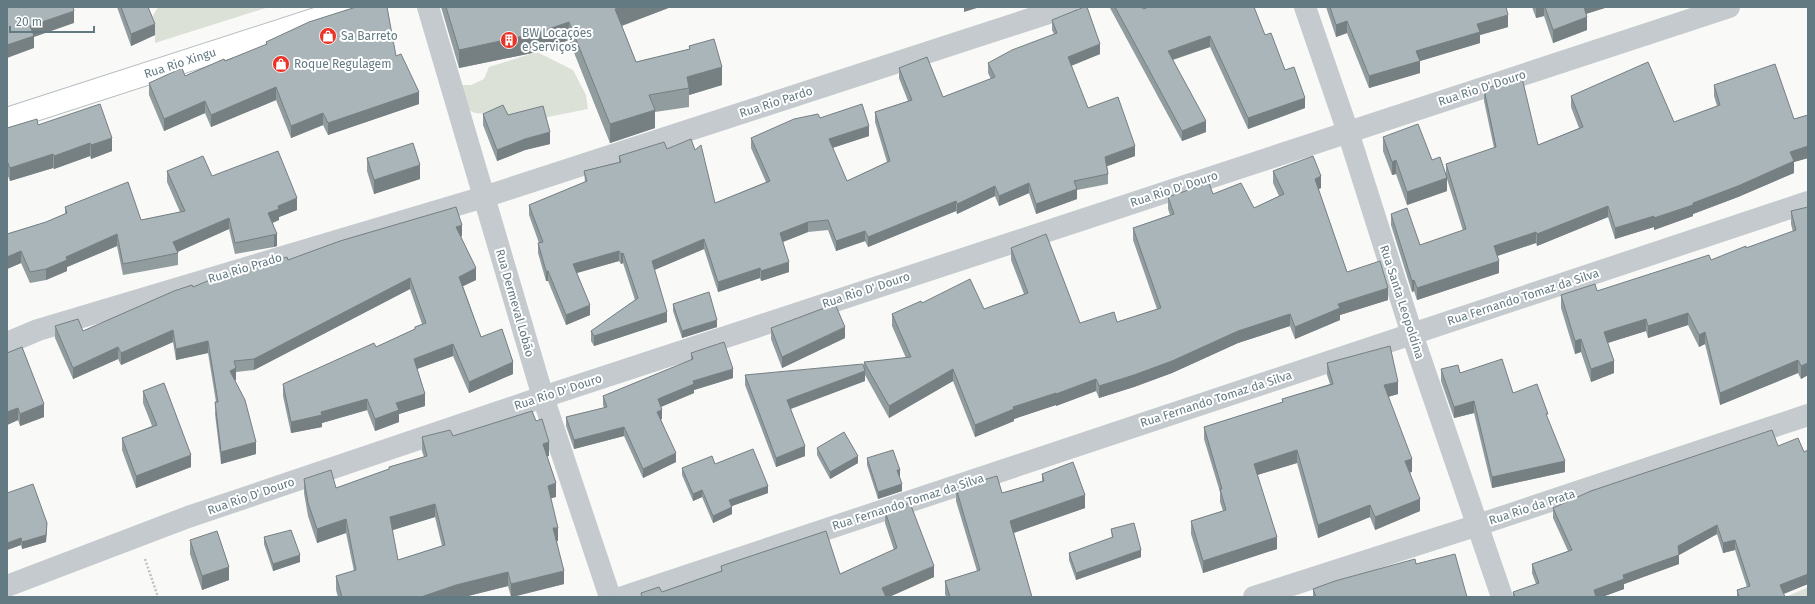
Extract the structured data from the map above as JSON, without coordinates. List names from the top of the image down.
{
  "streets": {
    "main road": ["Rua Rio Xingu"],
    "street": [
      "Rua Rio D' Douro",
      "Rua Rio Pardo",
      "Rua Rio Prado",
      "Rua Fernando Tomaz da Silva",
      "Rua Santa Leopoldina",
      "Rua Dermeval Lobão",
      "Rua Rio da Prata"
    ]
  },
  "crossings": [
    ["Rua Rio D' Douro", "Rua Santa Leopoldina"],
    ["Rua Rio D' Douro", "Rua Dermeval Lobão"],
    ["Rua Rio Pardo", "Rua Rio Prado"],
    ["Rua Rio Pardo", "Rua Dermeval Lobão"],
    ["Rua Rio Prado", "Rua Dermeval Lobão"],
    ["Rua Fernando Tomaz da Silva", "Rua Santa Leopoldina"],
    ["Rua Santa Leopoldina", "Rua Rio da Prata"]
  ],
  "places": {
    "shop": ["Sa Barreto", "Roque Regulagem"],
    "building": ["BW Locações e Serviços"]
  },
  "scale_bar": "20 m"
}
